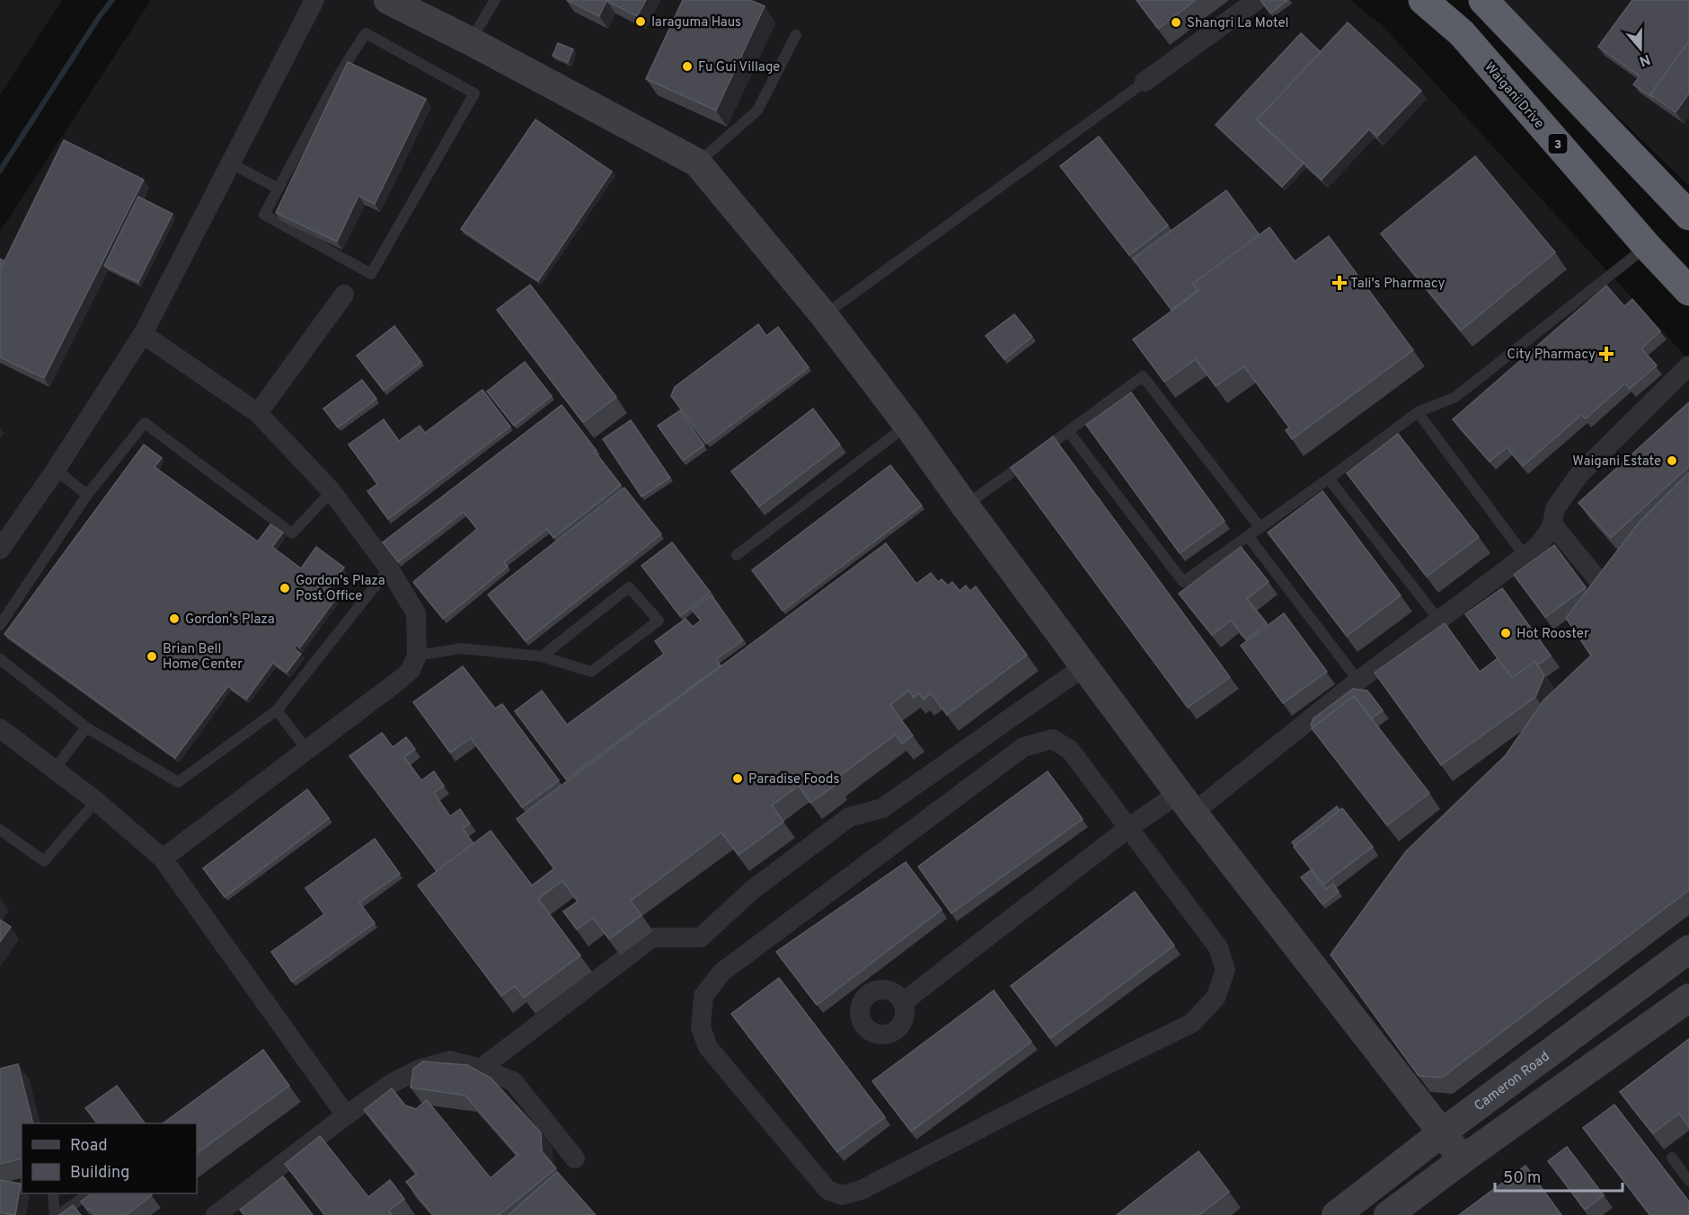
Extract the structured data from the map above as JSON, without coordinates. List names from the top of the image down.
{
  "streets": {
    "highway": ["Waigani Drive", "3"],
    "street": ["Cameron Road"]
  },
  "places": {
    "other": [
      "Iaraguma Haus",
      "Shangri La Motel",
      "Fu Gui Village",
      "Waigani Estate",
      "Gordon's Plaza Post Office",
      "Gordon's Plaza",
      "Hot Rooster",
      "Brian Bell Home Center",
      "Paradise Foods"
    ],
    "health": ["Tali's Pharmacy", "City Pharmacy"]
  },
  "legend": ["Road", "Building"],
  "scale_bar": "50 m",
  "north": "bottom"
}
